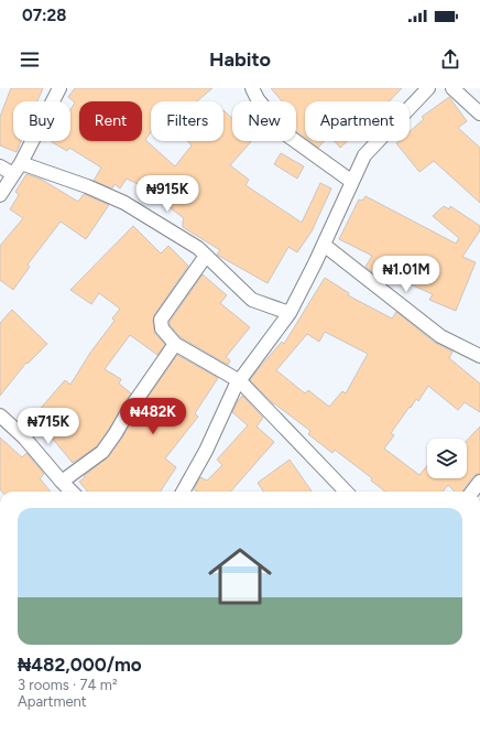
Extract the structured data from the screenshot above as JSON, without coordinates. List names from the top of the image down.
{
  "page": {
    "status": "07:28",
    "header": "Habito",
    "chip": [
      "Buy",
      "Rent",
      "Filters",
      "New",
      "Apartment"
    ],
    "price": [
      "₦915K",
      "₦1.01M",
      "₦482K",
      "₦715K"
    ],
    "list": [
      {
        "name": "₦482,000/mo",
        "note": "3 rooms · 74 m² · Apartment"
      }
    ]
  }
}
